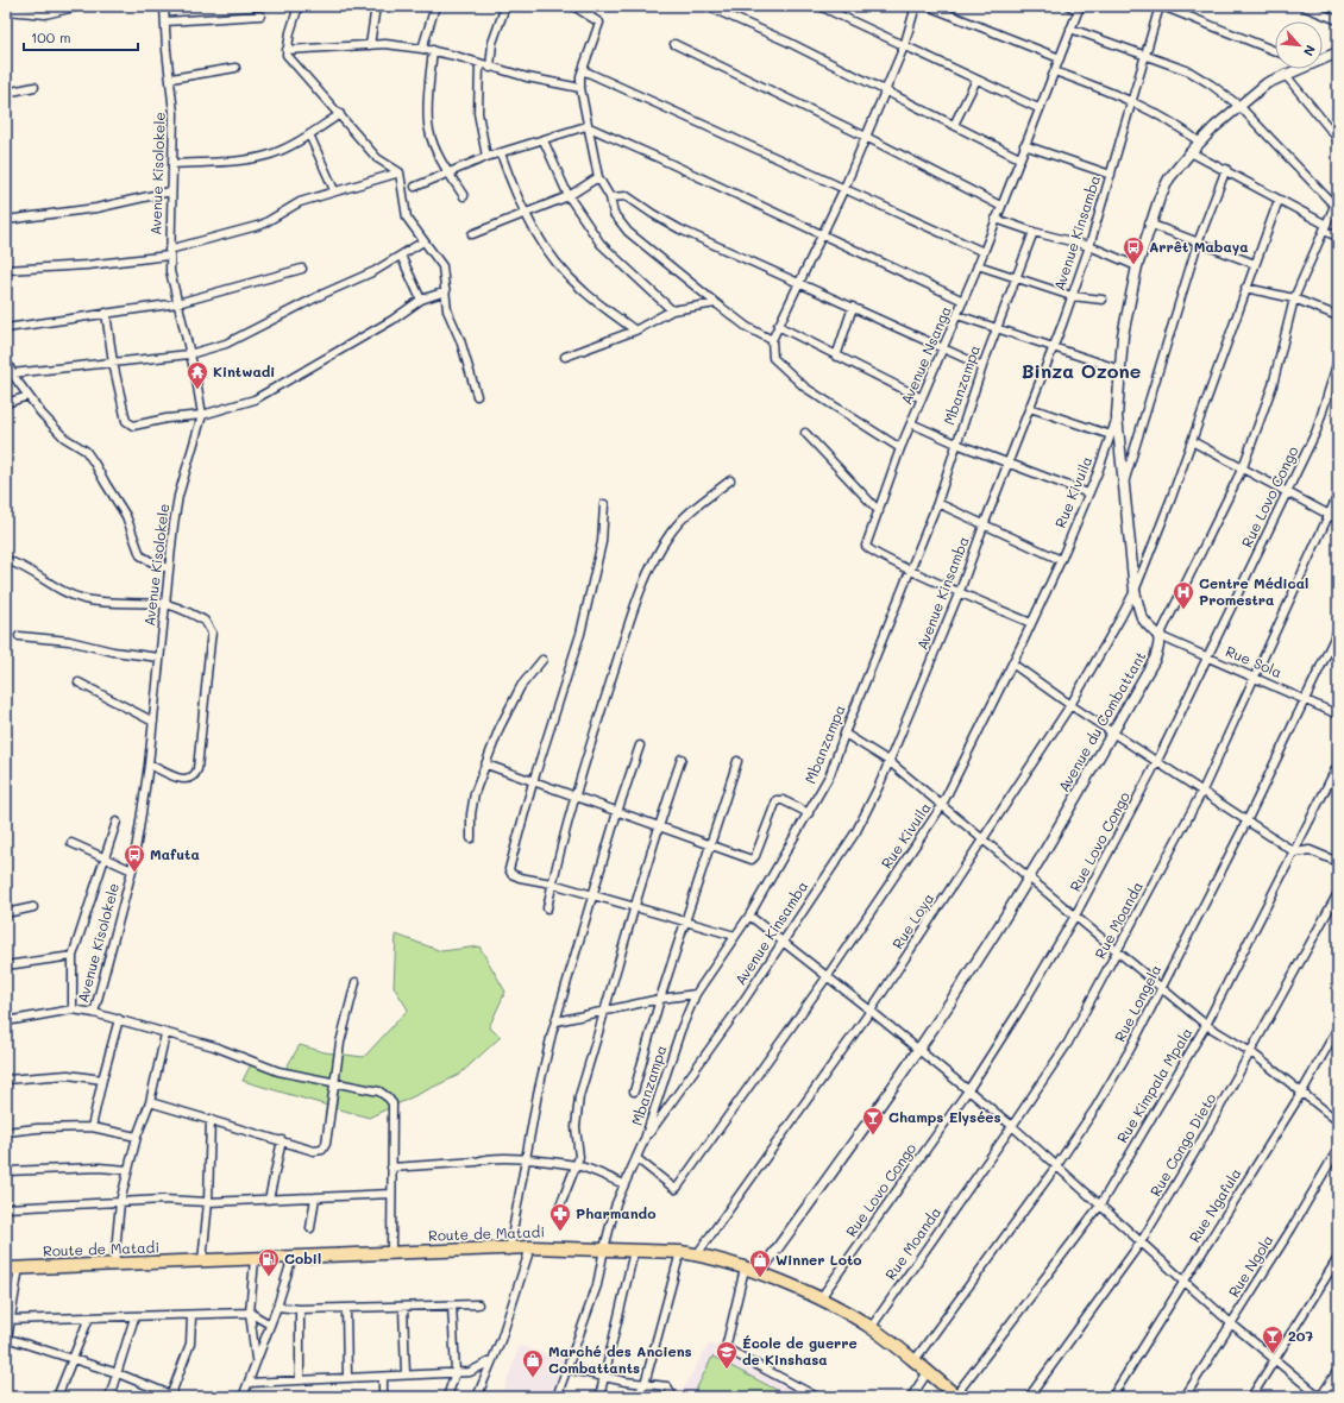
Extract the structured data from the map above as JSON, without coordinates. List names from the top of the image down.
{
  "streets": {
    "main road": ["Route de Matadi"],
    "street": [
      "Avenue Kisolokele",
      "Avenue Kinsamba",
      "Avenue Nsanga",
      "Mbanzampa",
      "Rue Kivuila",
      "Rue Lovo Congo",
      "Rue Sola",
      "Avenue du Combattant",
      "Rue Moanda",
      "Rue Loya",
      "Rue Longela",
      "Rue Kimpala Mpala",
      "Rue Congo Dieto",
      "Rue Ngafula",
      "Rue Ngola"
    ]
  },
  "crossings": [
    ["Avenue Kinsamba", "Avenue Nsanga"],
    ["Avenue Kinsamba", "Mbanzampa"],
    ["Avenue Nsanga", "Mbanzampa"],
    ["Avenue Nsanga", "Rue Kivuila"],
    ["Mbanzampa", "Rue Kivuila"],
    ["Mbanzampa", "Route de Matadi"],
    ["Rue Lovo Congo", "Rue Sola"],
    ["Rue Lovo Congo", "Route de Matadi"],
    ["Rue Sola", "Avenue du Combattant"],
    ["Rue Sola", "Rue Moanda"],
    ["Rue Sola", "Rue Longela"],
    ["Avenue du Combattant", "Route de Matadi"],
    ["Rue Moanda", "Route de Matadi"],
    ["Rue Loya", "Route de Matadi"],
    ["Rue Longela", "Route de Matadi"],
    ["Rue Kimpala Mpala", "Route de Matadi"]
  ],
  "districts": ["Binza Ozone"],
  "places": {
    "bus stop": ["Arrêt Mabaya", "Mafuta"],
    "temple": ["Kintwadi"],
    "hospital": ["Centre Médical Promestra"],
    "bar": ["Champs Elysées", "207"],
    "pharmacy": ["Pharmando"],
    "fuel station": ["Cobil"],
    "shop": ["Winner Loto", "Marché des Anciens Combattants"],
    "school or university": ["École de guerre de Kinshasa"]
  },
  "scale_bar": "100 m",
  "north": "bottom right"
}
